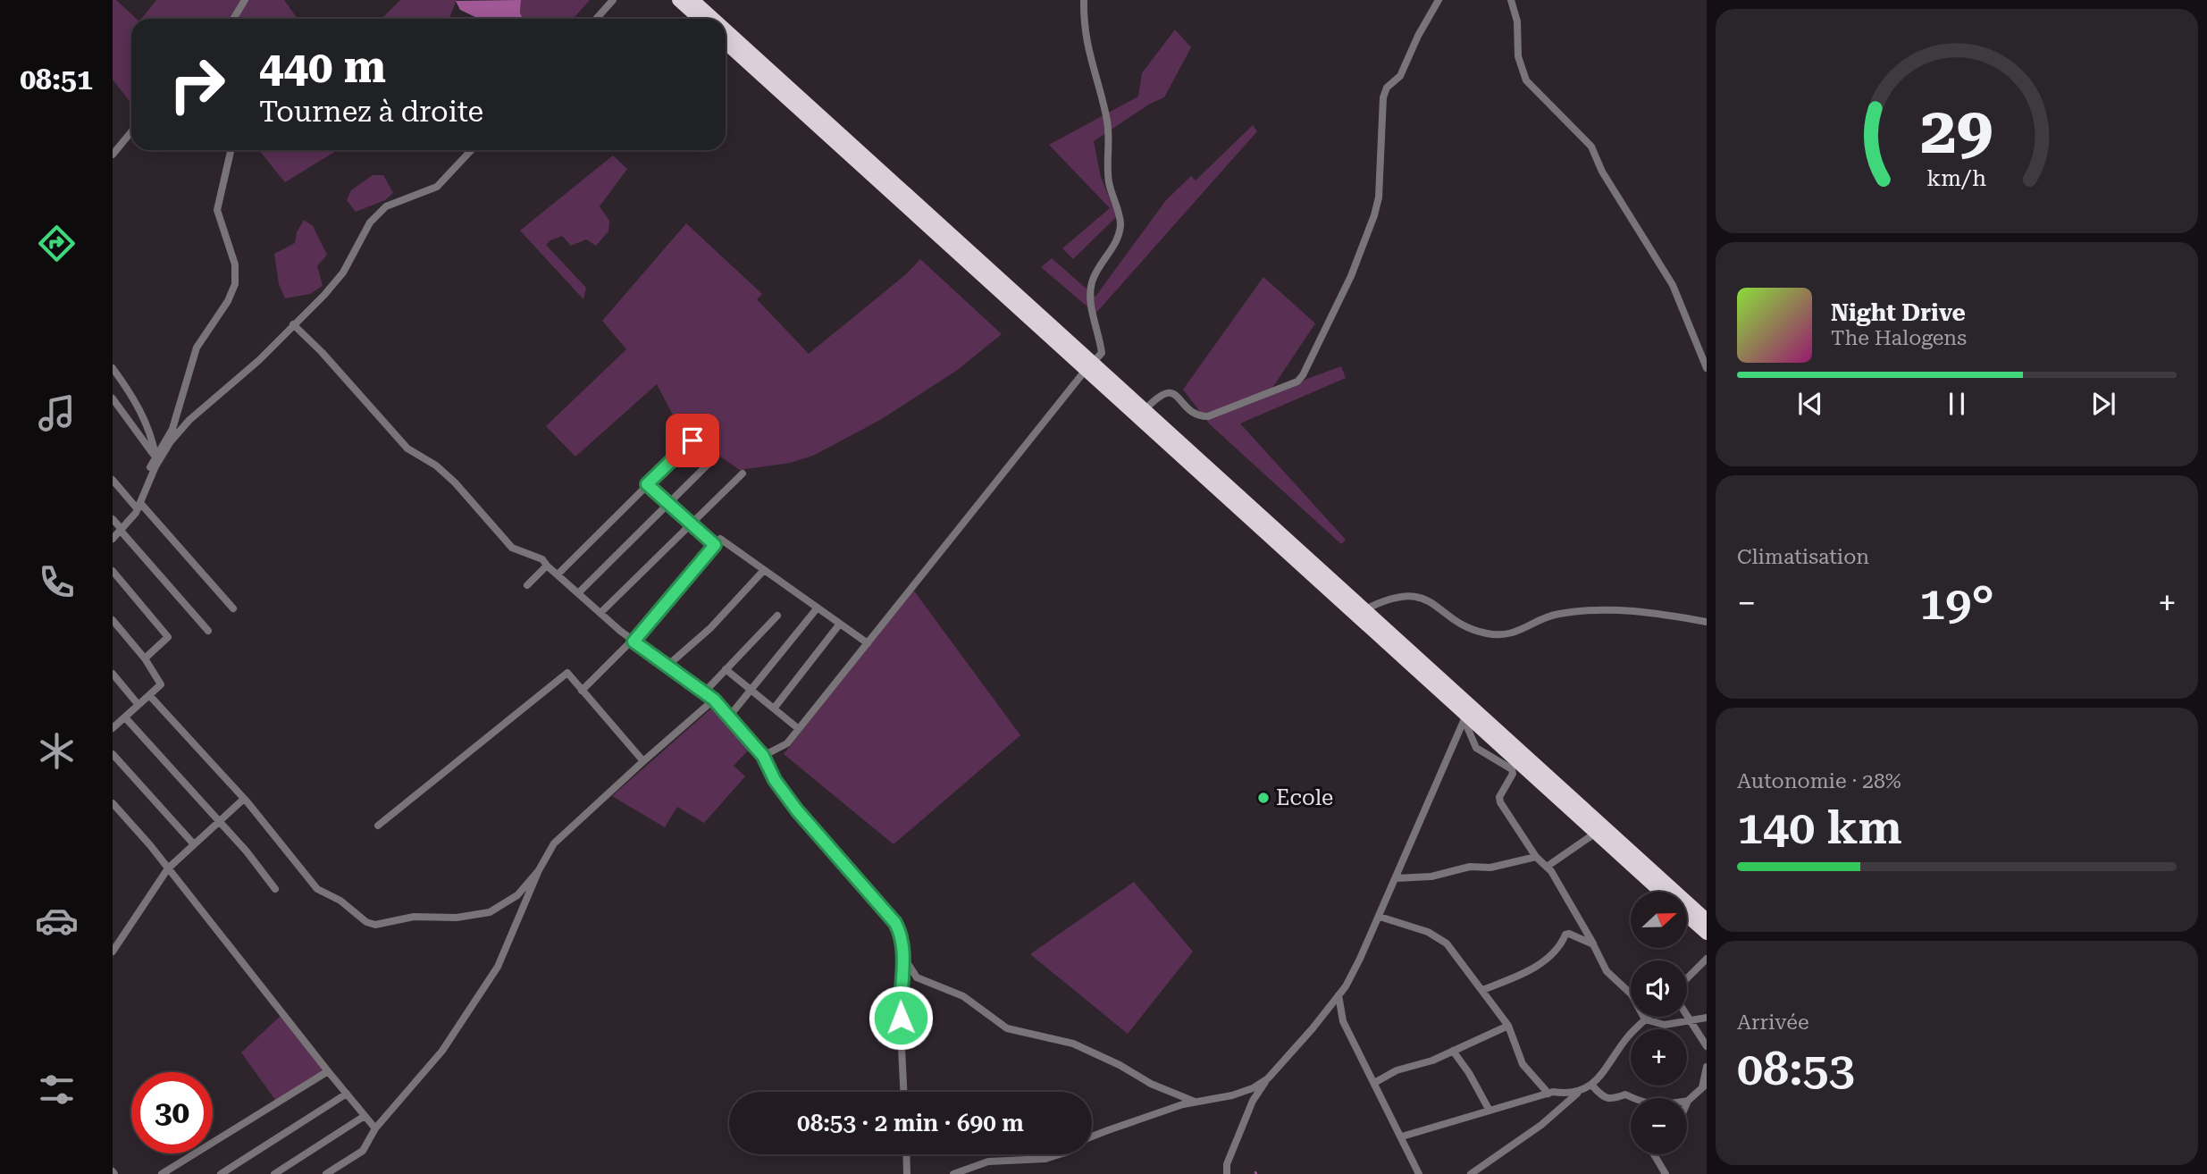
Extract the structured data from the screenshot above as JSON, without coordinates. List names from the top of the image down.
{
  "places": ["Ecole"],
  "north": "right",
  "page": {
    "tabs": "08:51",
    "turn": ["440 m", "Tournez à droite"],
    "song": ["Night Drive", "The Halogens"],
    "tile": [
      "Climatisation",
      ["Autonomie · 28%", "140 km"],
      ["Arrivée", "08:53"]
    ],
    "heat": ["−", "19°", "+"],
    "map_buttons": ["+", "−"],
    "limit": "30",
    "trip": "08:53 · 2 min · 690 m",
    "gauge": ["29", "km/h"]
  }
}
